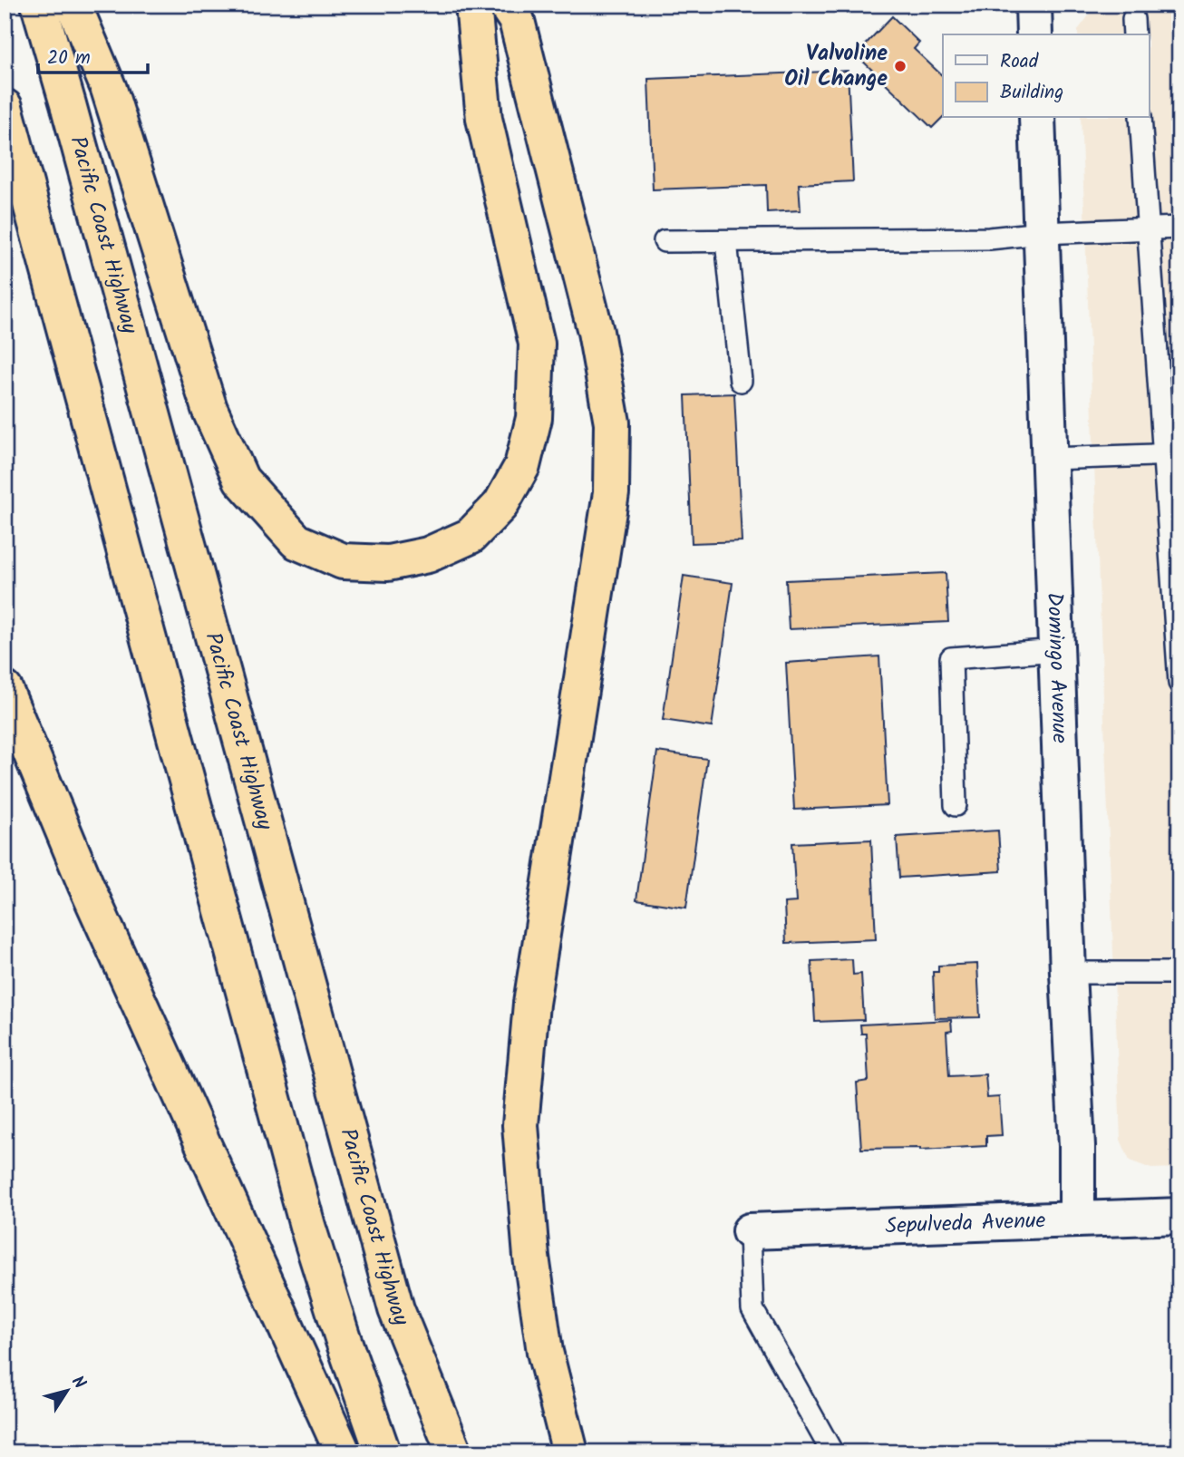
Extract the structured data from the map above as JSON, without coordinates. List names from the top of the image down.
{
  "streets": {
    "highway": ["Pacific Coast Highway"],
    "street": ["Domingo Avenue", "Sepulveda Avenue"]
  },
  "crossings": [
    ["Domingo Avenue", "Sepulveda Avenue"]
  ],
  "places": ["Valvoline Oil Change"],
  "legend": ["Road", "Building"],
  "scale_bar": "20 m",
  "north": "top right"
}
